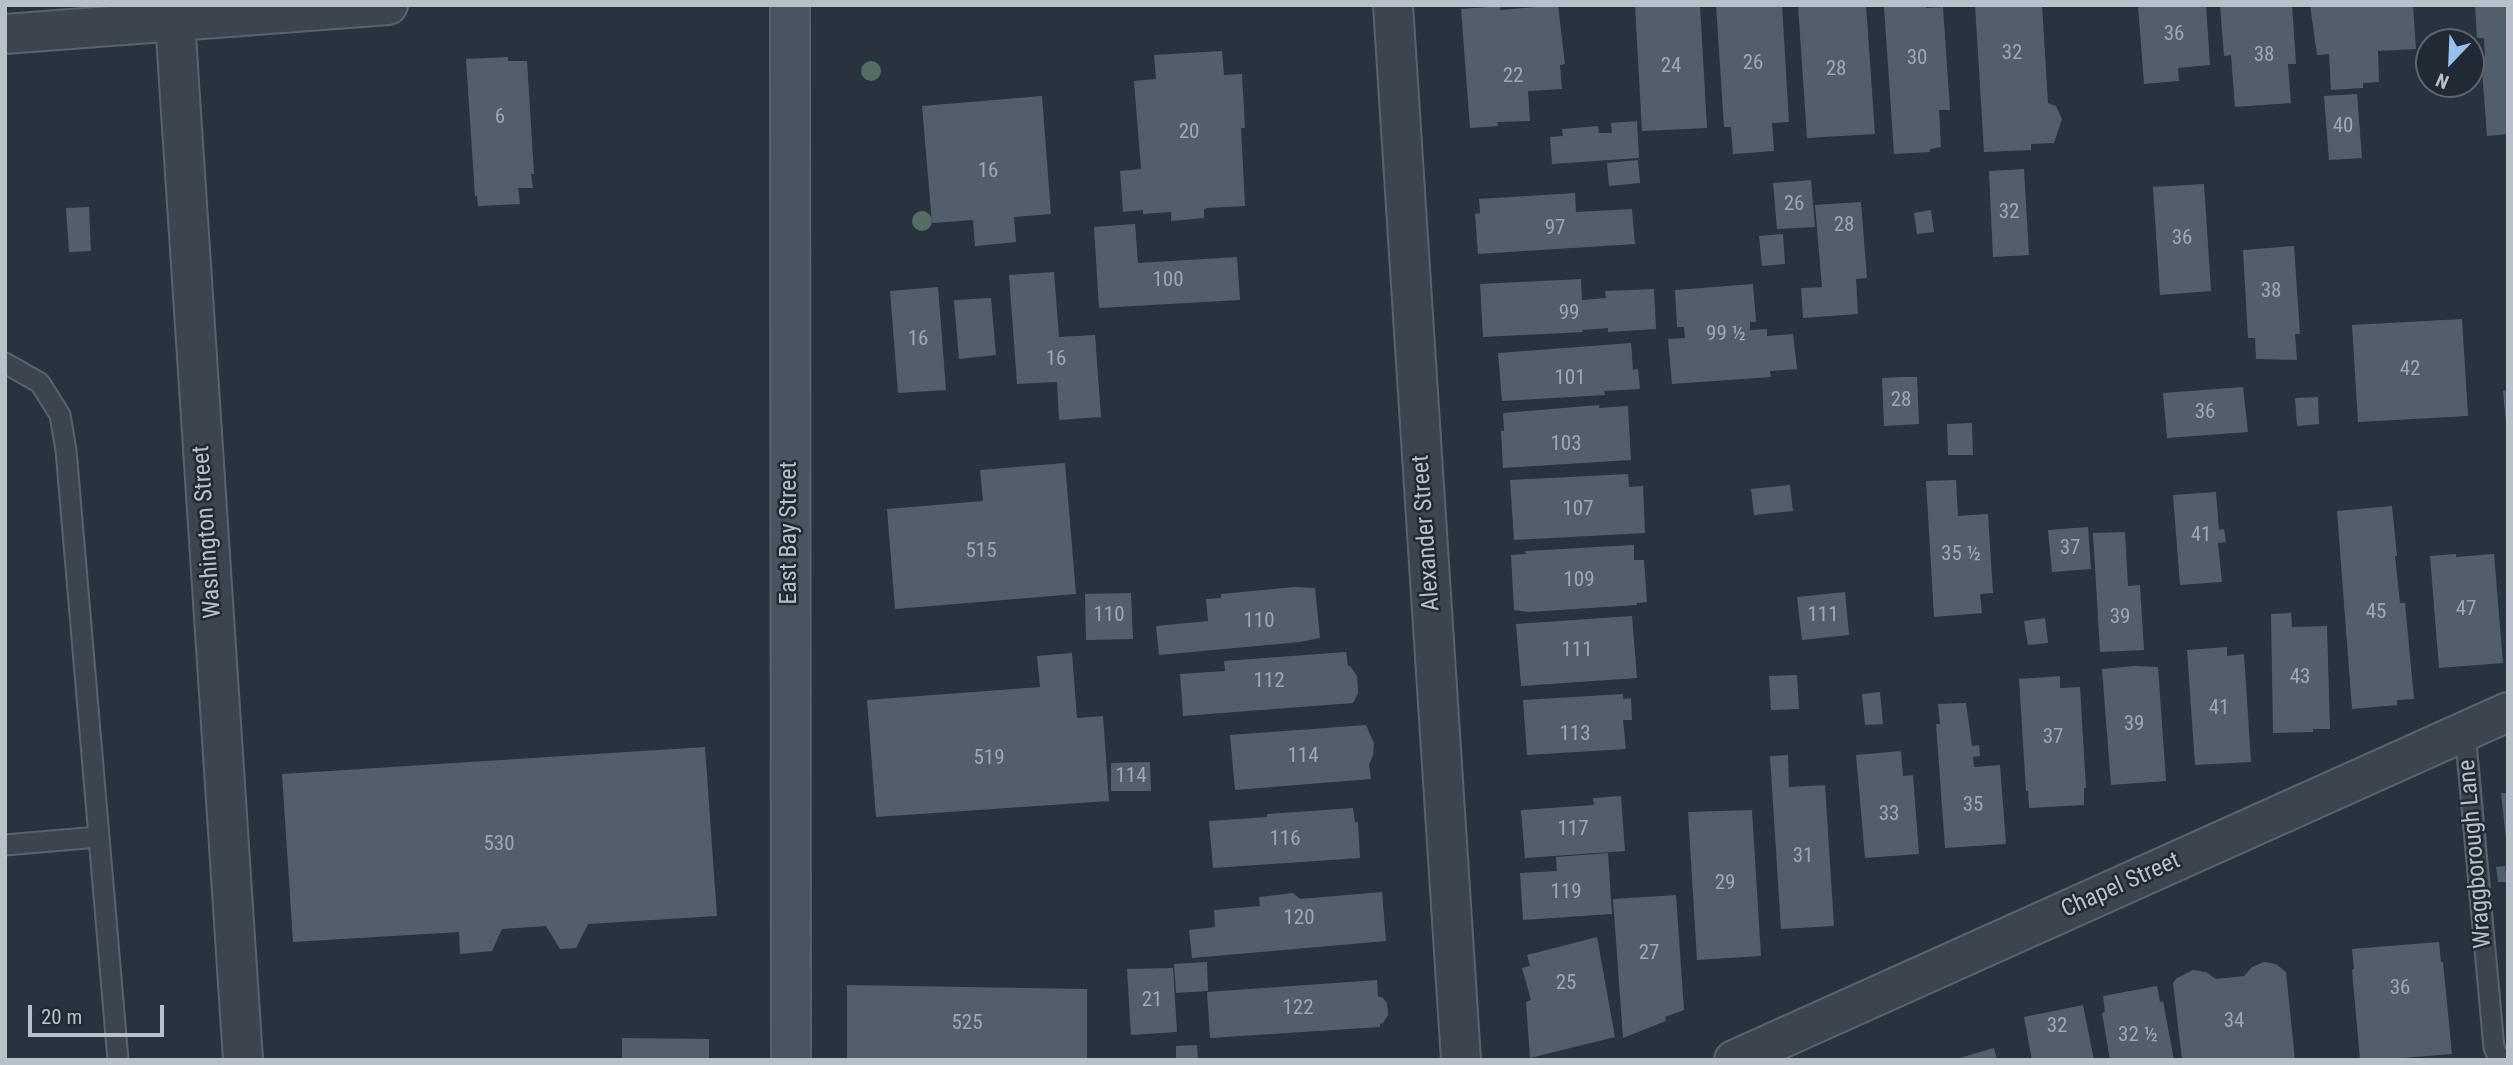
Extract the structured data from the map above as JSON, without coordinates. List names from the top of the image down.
{
  "streets": {
    "main road": ["East Bay Street"],
    "street": ["Washington Street", "Alexander Street", "Chapel Street"],
    "lane": ["Wraggborough Lane"]
  },
  "crossings": [
    ["Wraggborough Lane", "Chapel Street"]
  ],
  "house_numbers": [
    "36",
    "32",
    "38",
    "30",
    "26",
    "24",
    "28",
    "22",
    "6",
    "40",
    "20",
    "16",
    "26",
    "32",
    "28",
    "97",
    "36",
    "100",
    "38",
    "99",
    "99 ½",
    "16",
    "16",
    "42",
    "101",
    "28",
    "36",
    "103",
    "107",
    "41",
    "37",
    "515",
    "35 ½",
    "109",
    "47",
    "45",
    "110",
    "111",
    "39",
    "110",
    "111",
    "43",
    "112",
    "41",
    "39",
    "113",
    "37",
    "114",
    "519",
    "114",
    "35",
    "33",
    "117",
    "116",
    "530",
    "31",
    "29",
    "119",
    "120",
    "27",
    "25",
    "36",
    "21",
    "122",
    "34",
    "525",
    "32",
    "32 ½"
  ],
  "scale_bar": "20 m",
  "north": "bottom left"
}
